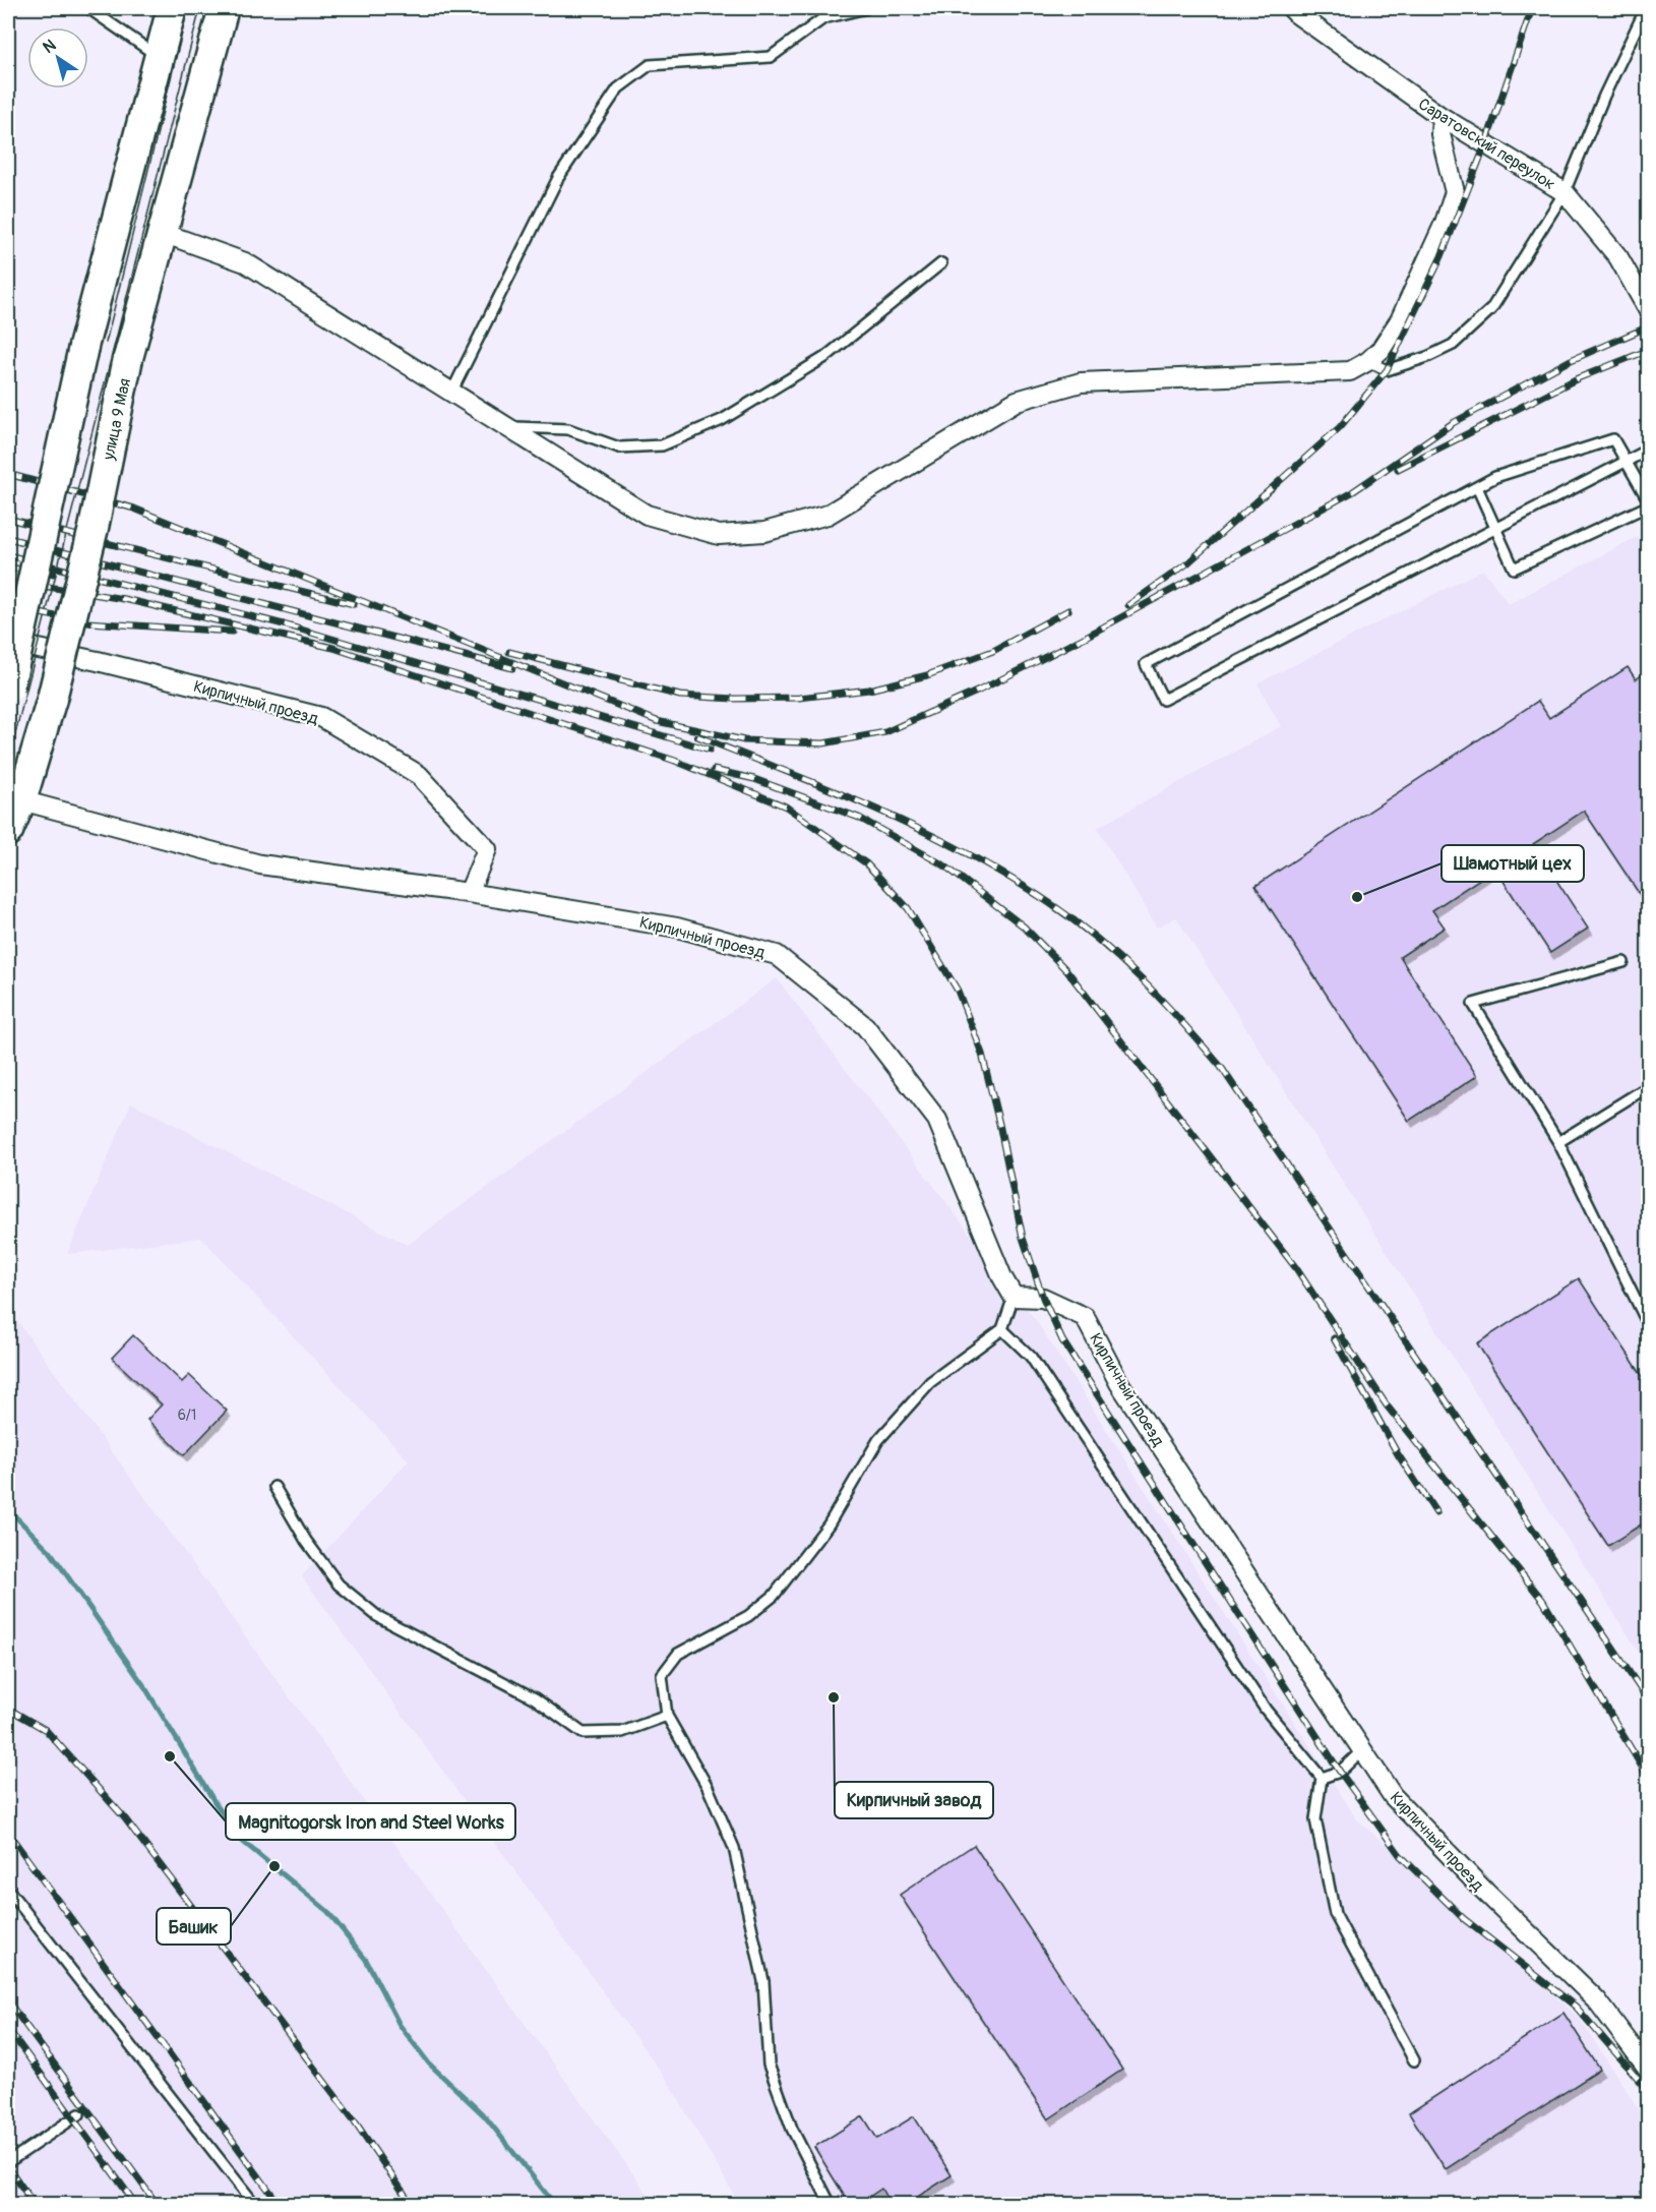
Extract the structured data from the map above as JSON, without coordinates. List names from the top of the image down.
{
  "streets": {
    "main road": ["улица 9 Мая"],
    "street": ["Саратовский переулок", "Кирпичный проезд"]
  },
  "crossings": [
    ["улица 9 Мая", "Кирпичный проезд"]
  ],
  "places": [
    "Шамотный цех",
    "Кирпичный завод",
    "Magnitogorsk Iron and Steel Works",
    "Башик"
  ],
  "house_numbers": ["6/1"],
  "north": "top left"
}
